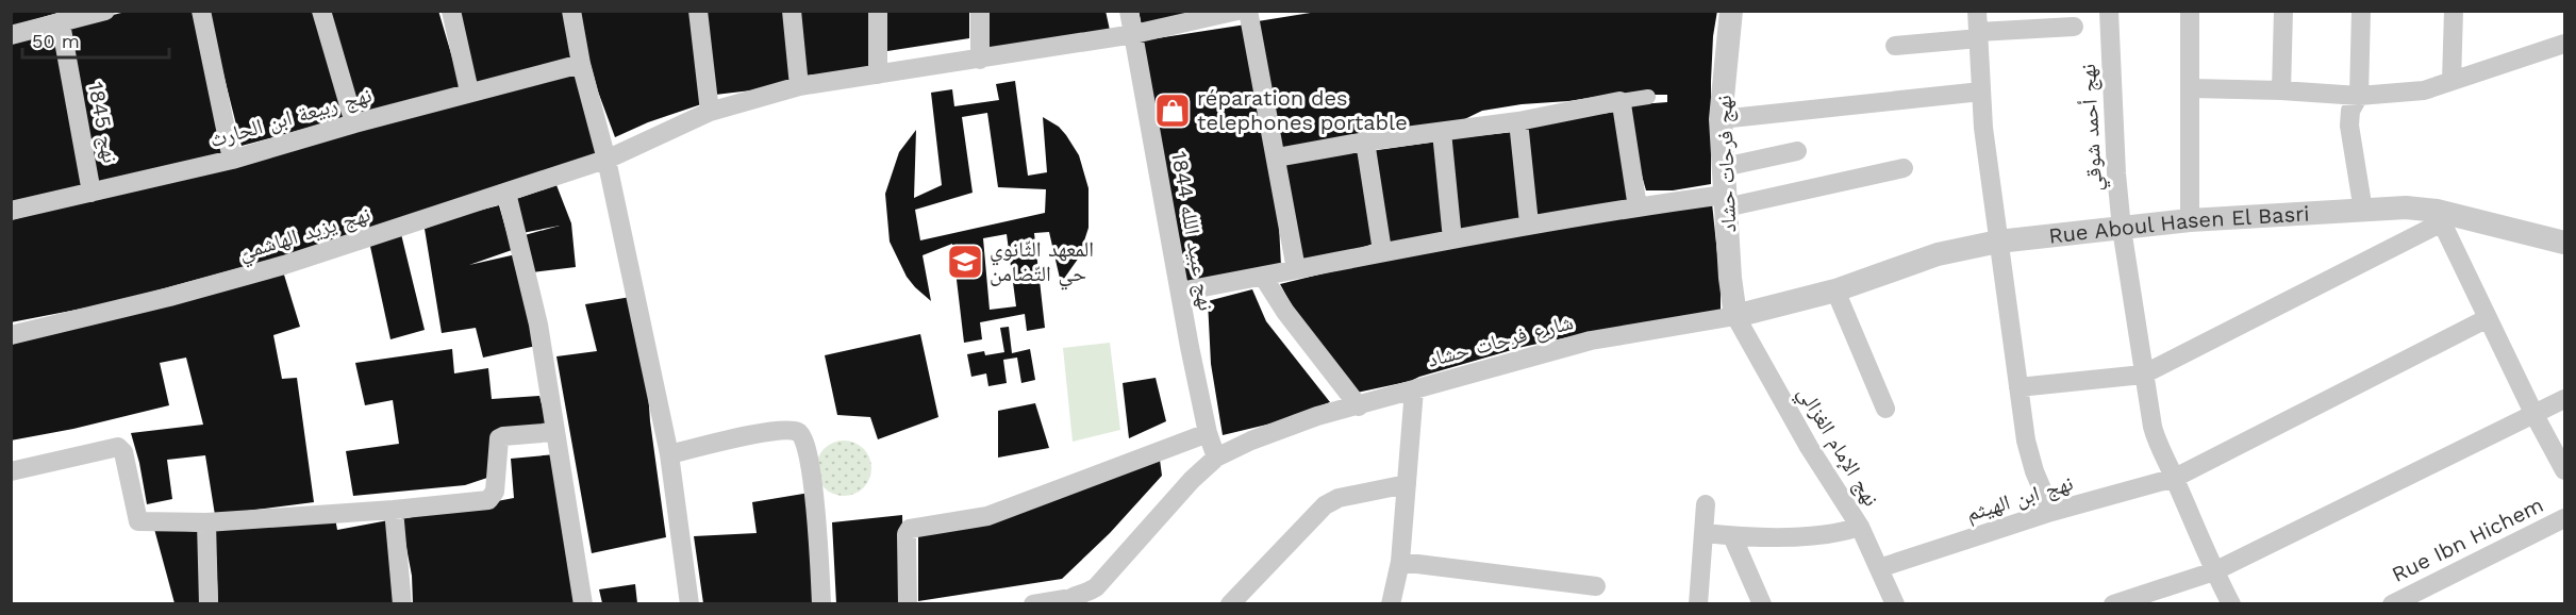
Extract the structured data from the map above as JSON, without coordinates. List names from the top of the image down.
{
  "streets": {
    "street": [
      "نهج ربيعة ابن الحارث",
      "نهج 1845",
      "نهج أحمد شوقي",
      "نهج فرحات حشاد",
      "Rue Aboul Hasen El Basri",
      "نهج عبيد اللله 1844",
      "نهج يزيد الهاشميّ",
      "شارع فرحات حشاد",
      "نهج الإمام الغزالي",
      "نهج ابن الهيثم",
      "Rue Ibn Hichem"
    ]
  },
  "crossings": [
    ["نهج ربيعة ابن الحارث", "نهج 1845"],
    ["نهج أحمد شوقي", "Rue Aboul Hasen El Basri"],
    ["نهج أحمد شوقي", "نهج ابن الهيثم"],
    ["نهج فرحات حشاد", "Rue Aboul Hasen El Basri"],
    ["نهج فرحات حشاد", "شارع فرحات حشاد"],
    ["نهج فرحات حشاد", "نهج الإمام الغزالي"],
    ["Rue Aboul Hasen El Basri", "شارع فرحات حشاد"],
    ["Rue Aboul Hasen El Basri", "نهج الإمام الغزالي"],
    ["نهج عبيد اللله 1844", "نهج يزيد الهاشميّ"],
    ["شارع فرحات حشاد", "نهج الإمام الغزالي"],
    ["نهج الإمام الغزالي", "نهج ابن الهيثم"]
  ],
  "places": {
    "shop": ["réparation des telephones portable"],
    "school or university": ["المعهد الثّانوي حي التّضامن"]
  },
  "scale_bar": "50 m"
}
